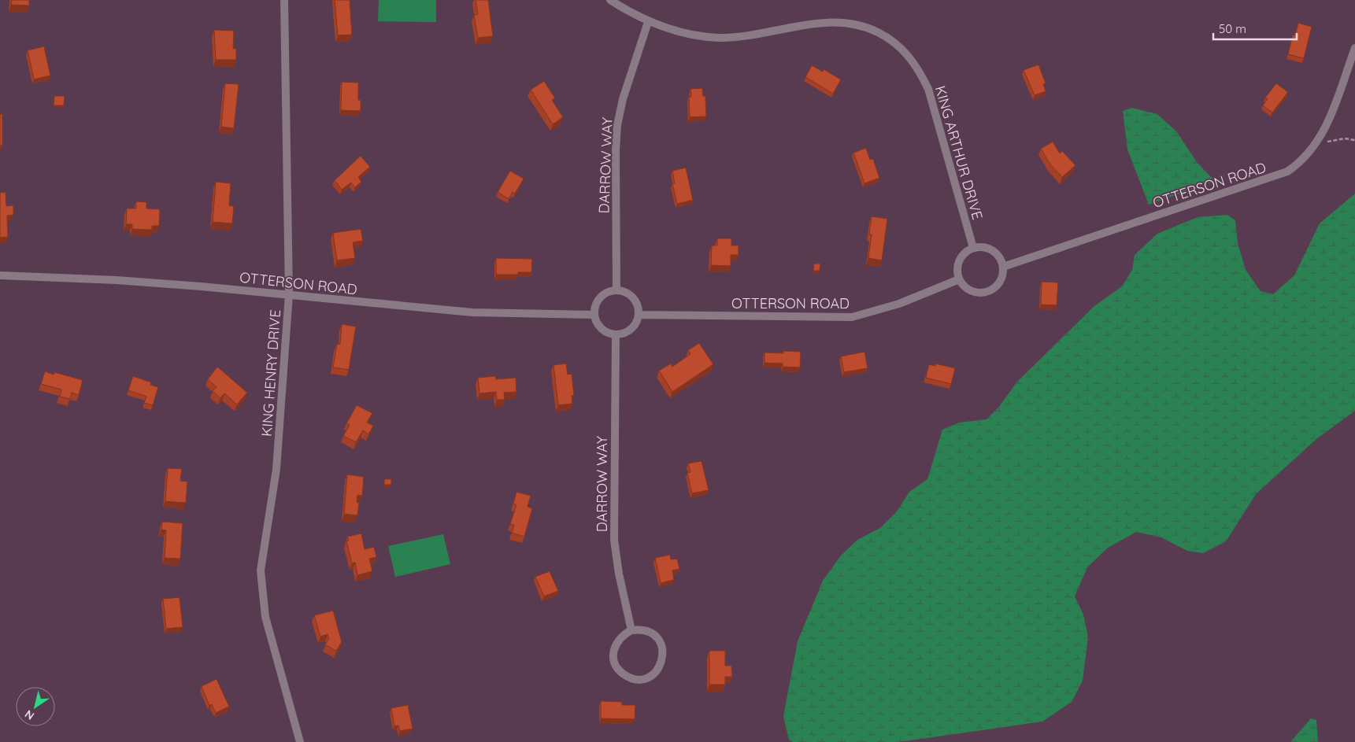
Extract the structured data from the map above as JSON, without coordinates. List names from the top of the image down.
{
  "streets": {
    "street": [
      "KING ARTHUR DRIVE",
      "DARROW WAY",
      "OTTERSON ROAD",
      "KING HENRY DRIVE"
    ]
  },
  "crossings": [
    ["KING ARTHUR DRIVE", "DARROW WAY"],
    ["KING ARTHUR DRIVE", "OTTERSON ROAD"],
    ["DARROW WAY", "OTTERSON ROAD"],
    ["OTTERSON ROAD", "KING HENRY DRIVE"]
  ],
  "scale_bar": "50 m",
  "north": "bottom left"
}
